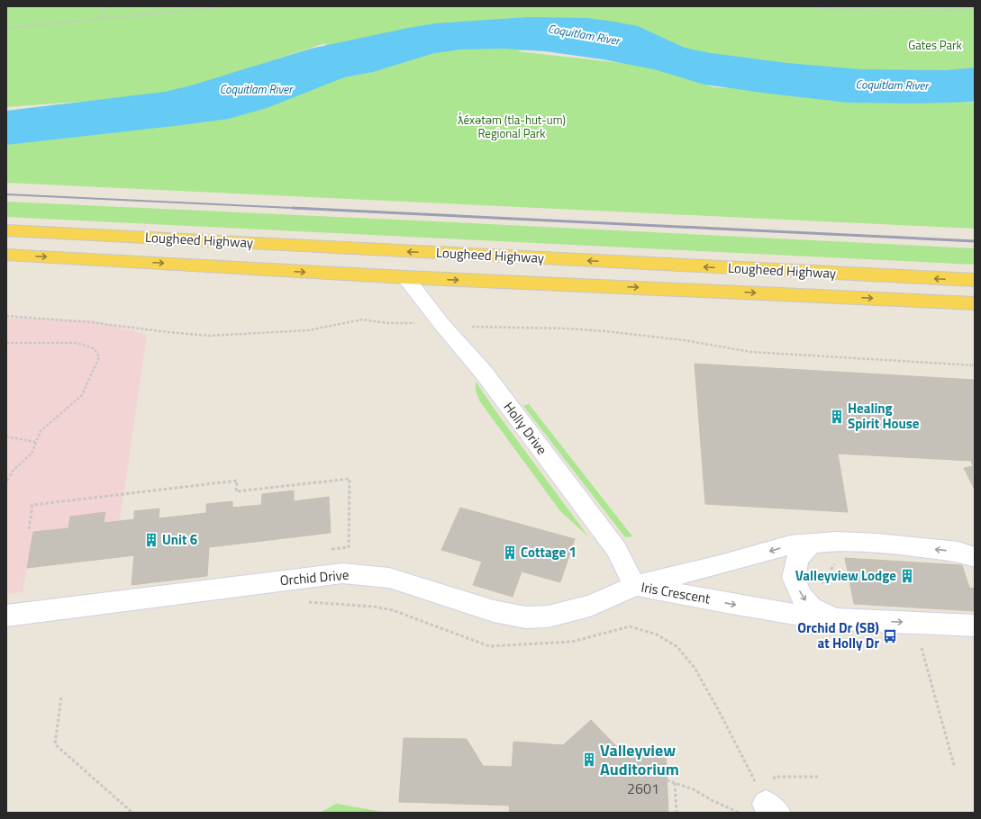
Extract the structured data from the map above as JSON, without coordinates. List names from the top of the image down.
{
  "streets": {
    "main road": ["Lougheed Highway"],
    "street": ["Holly Drive", "Orchid Drive", "Iris Crescent"]
  },
  "crossings": [
    ["Lougheed Highway", "Holly Drive"],
    ["Holly Drive", "Orchid Drive"],
    ["Holly Drive", "Iris Crescent"],
    ["Orchid Drive", "Iris Crescent"]
  ],
  "water": ["Coquitlam River"],
  "parks": ["Gates Park", "ƛ̓éxətəm (tla-hut-um) Regional Park"],
  "places": {
    "building": [
      "Healing Spirit House",
      "Unit 6",
      "Cottage 1",
      "Valleyview Lodge",
      "Valleyview Auditorium"
    ],
    "bus stop": ["Orchid Dr (SB) at Holly Dr"]
  },
  "house_numbers": ["2601"]
}
